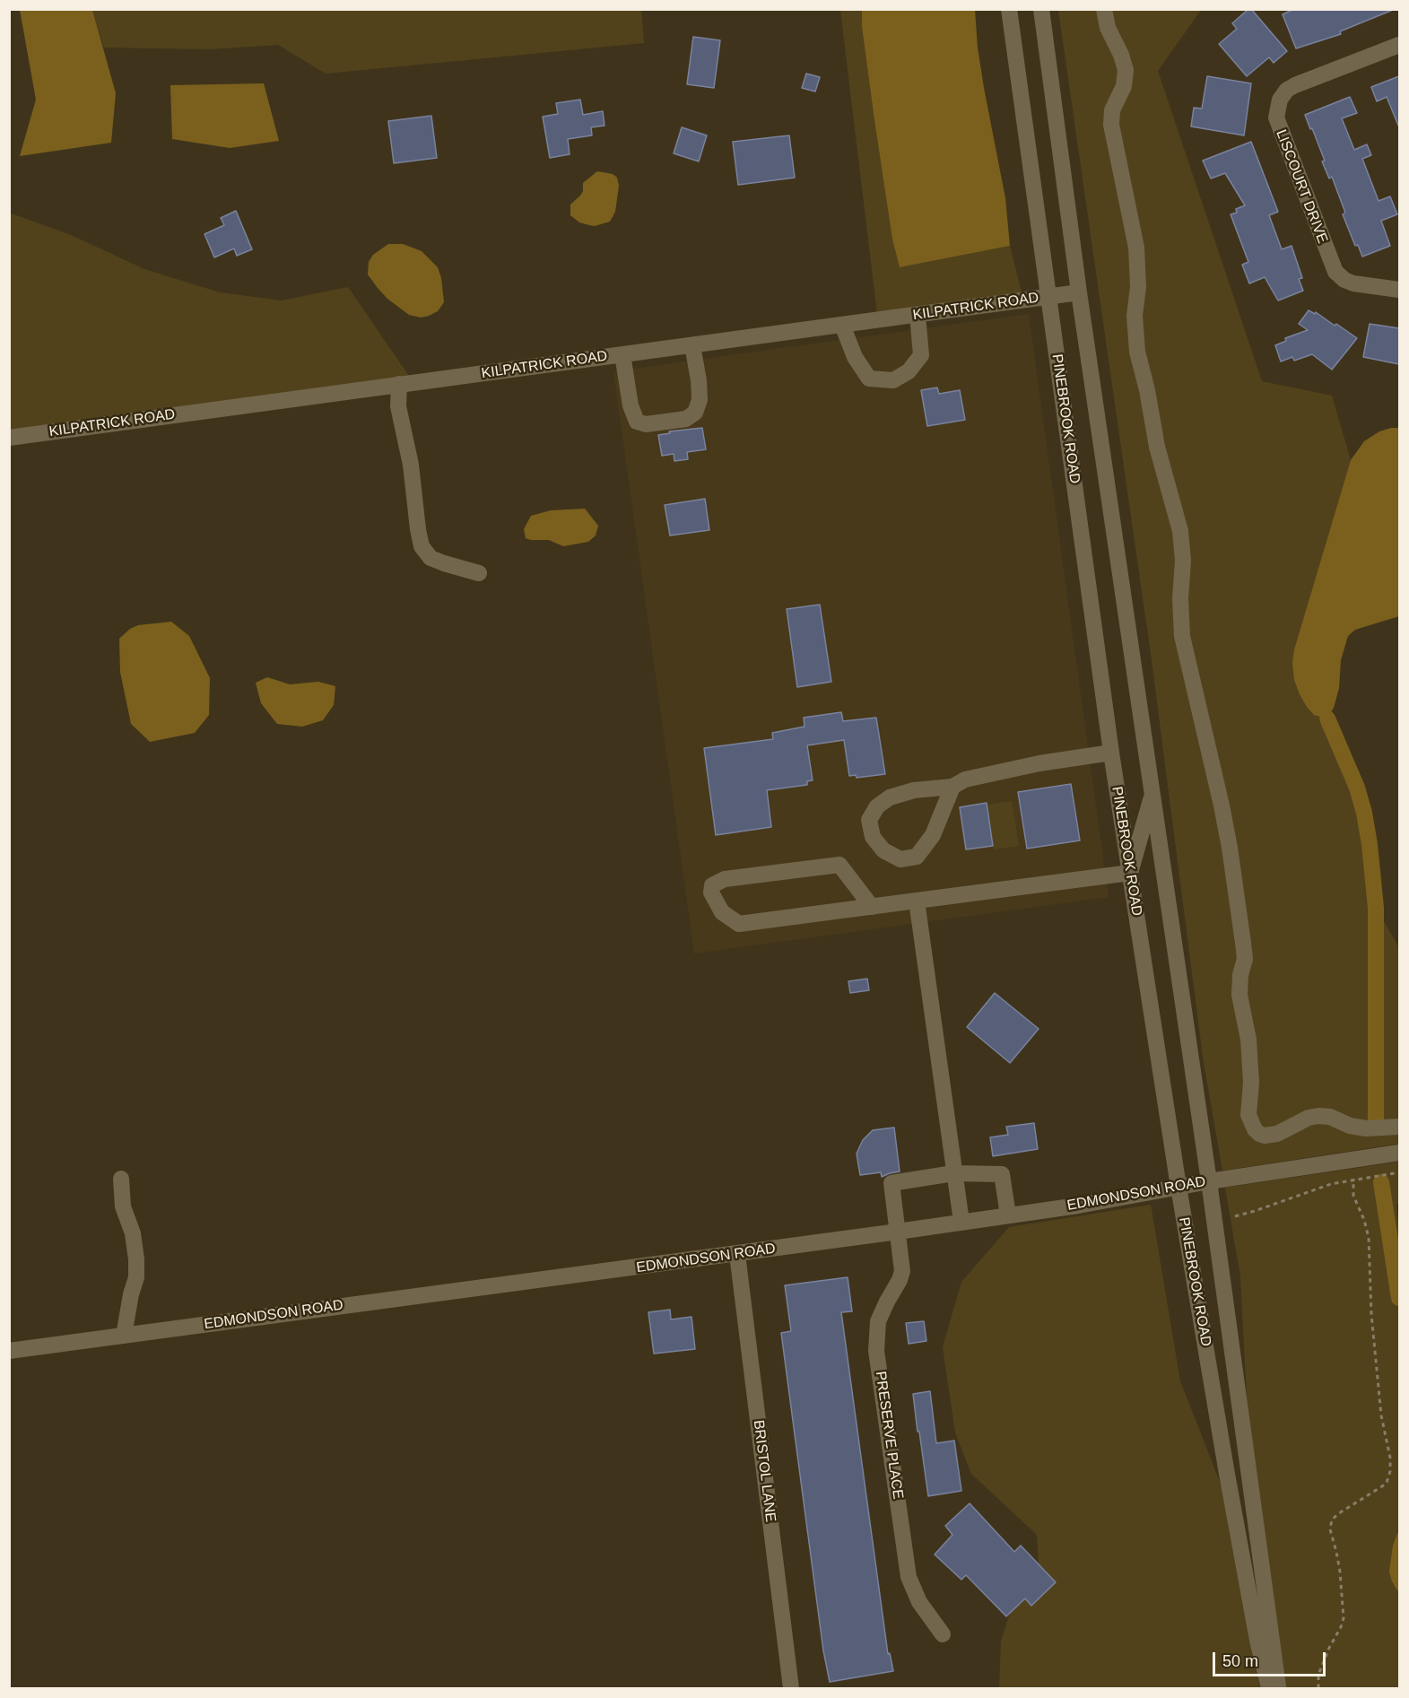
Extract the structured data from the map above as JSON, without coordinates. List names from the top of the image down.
{
  "streets": {
    "street": [
      "LISCOURT DRIVE",
      "KILPATRICK ROAD",
      "PINEBROOK ROAD",
      "EDMONDSON ROAD",
      "PRESERVE PLACE",
      "BRISTOL LANE"
    ]
  },
  "crossings": [
    ["KILPATRICK ROAD", "PINEBROOK ROAD"],
    ["PINEBROOK ROAD", "EDMONDSON ROAD"],
    ["EDMONDSON ROAD", "PRESERVE PLACE"],
    ["EDMONDSON ROAD", "BRISTOL LANE"]
  ],
  "scale_bar": "50 m"
}
